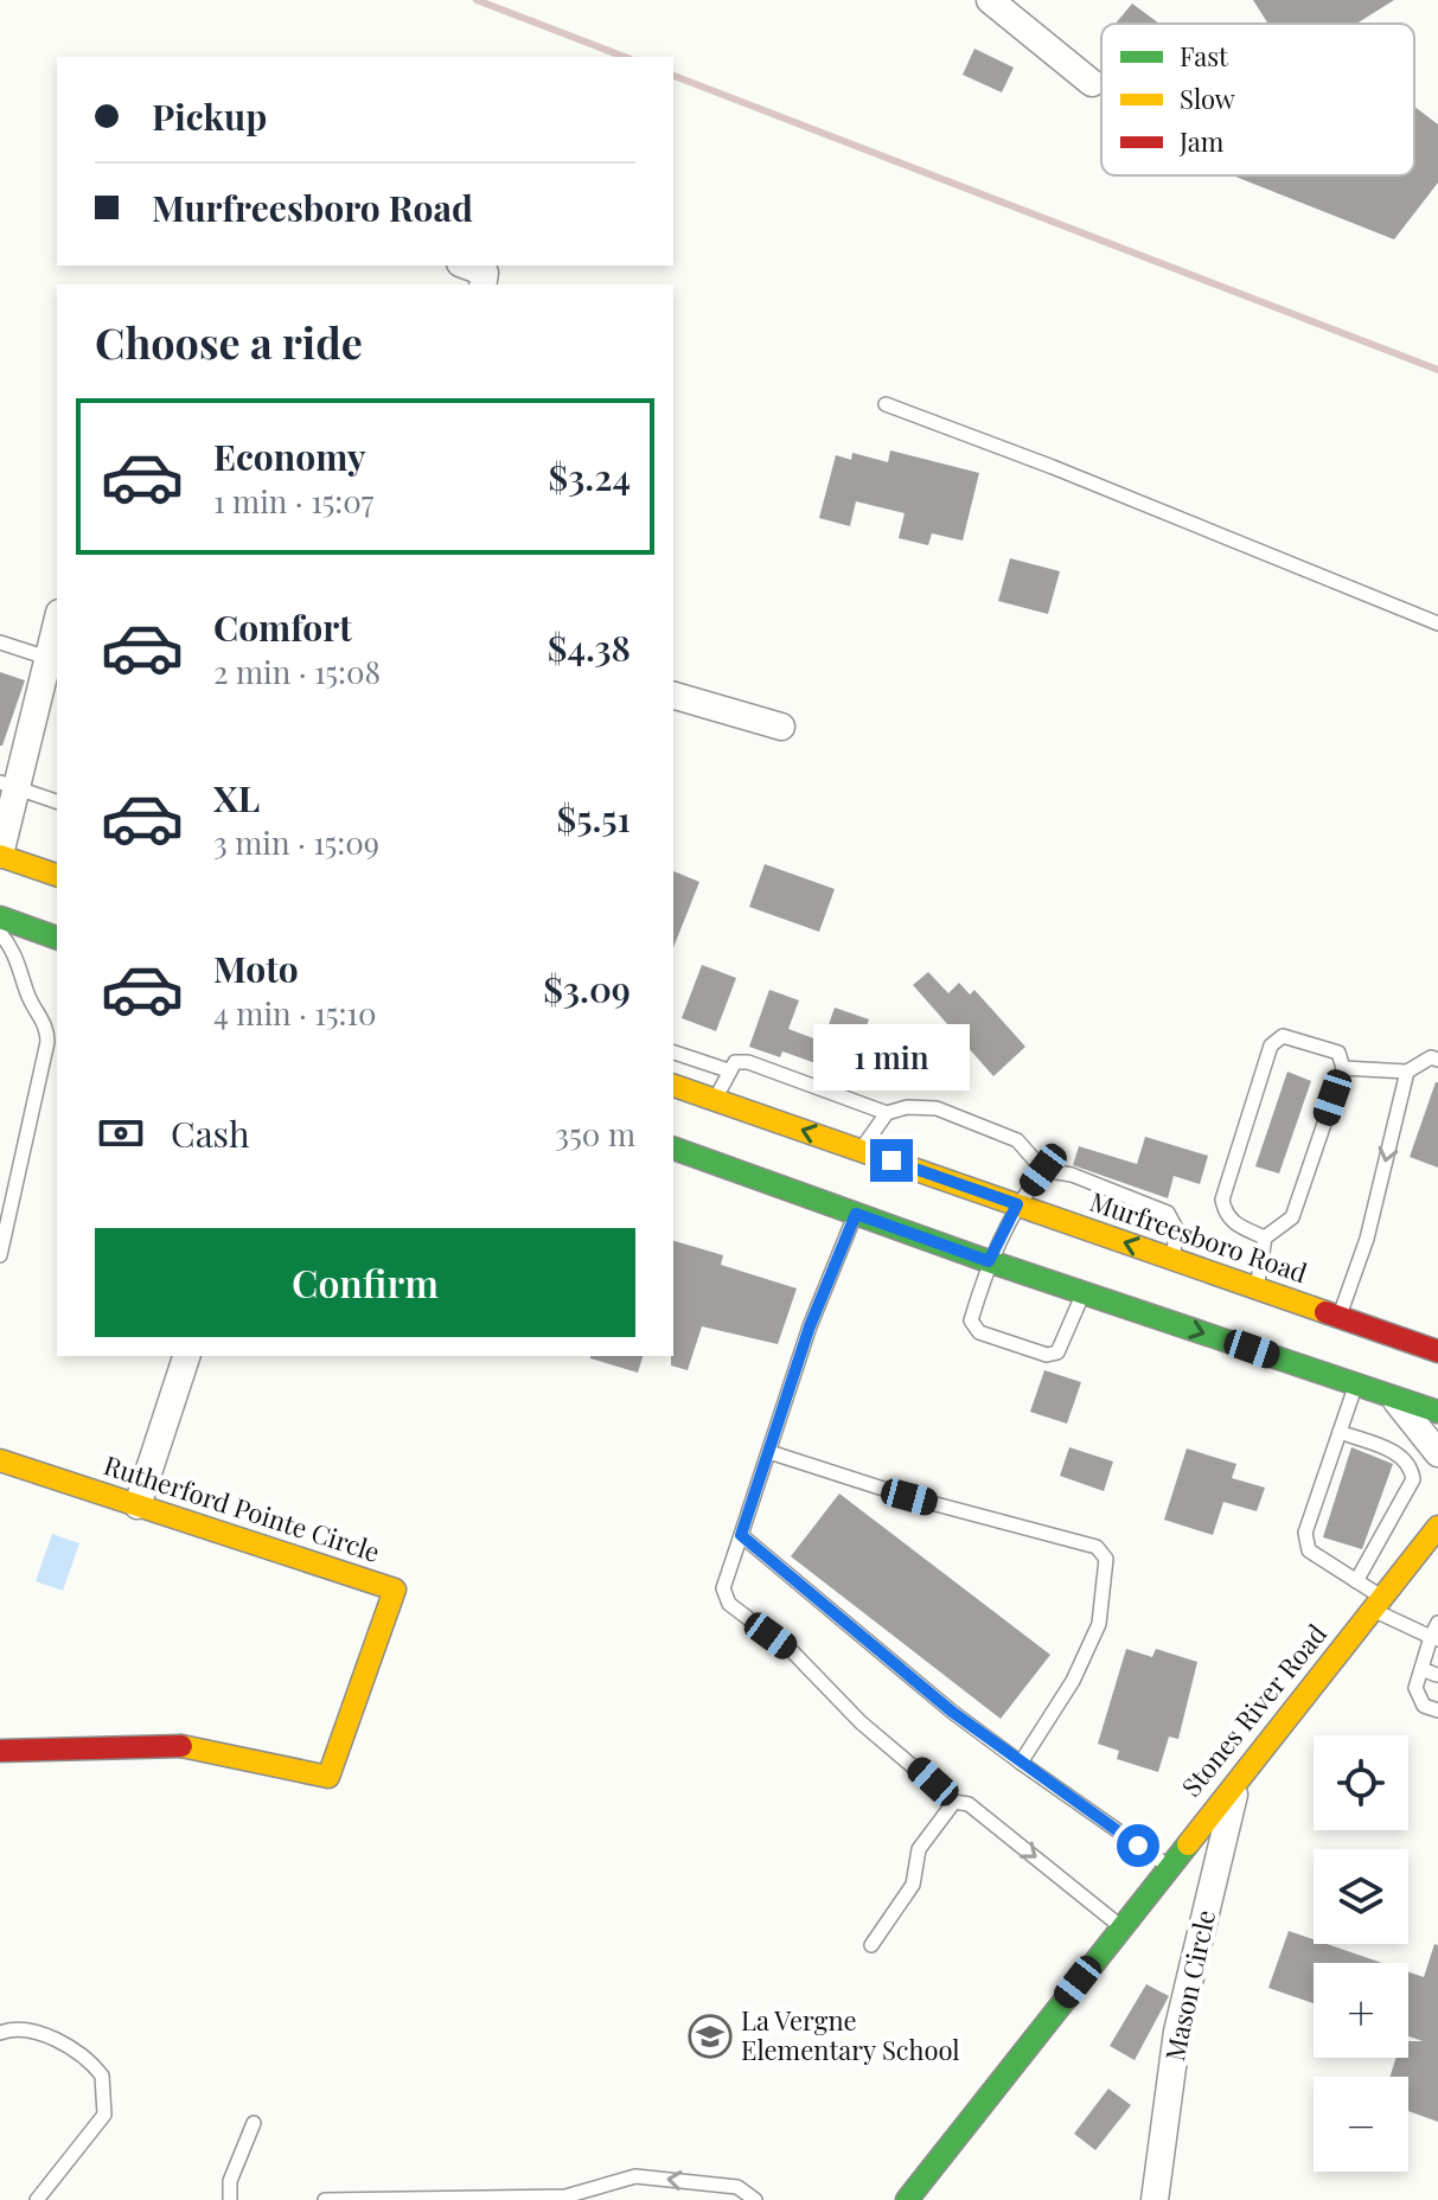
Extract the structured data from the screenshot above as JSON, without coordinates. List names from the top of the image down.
{
  "streets": {
    "street": [
      "Murfreesboro Road",
      "Rutherford Pointe Circle",
      "Stones River Road",
      "Mason Circle"
    ]
  },
  "crossings": [
    ["Stones River Road", "Mason Circle"]
  ],
  "places": {
    "school or university": ["La Vergne Elementary School"]
  },
  "legend": ["Fast", "Slow", "Jam"],
  "page": {
    "banner": ["Pickup", "Murfreesboro Road"],
    "heading": "Choose a ride",
    "list": [
      {
        "name": "Economy",
        "note": "1 min · 15:07",
        "value": "$3.24"
      },
      {
        "name": "Comfort",
        "note": "2 min · 15:08",
        "value": "$4.38"
      },
      {
        "name": "XL",
        "note": "3 min · 15:09",
        "value": "$5.51"
      },
      {
        "name": "Moto",
        "note": "4 min · 15:10",
        "value": "$3.09"
      }
    ],
    "bubble": "1 min",
    "pay": ["Cash", "350 m"],
    "buttons": "Confirm",
    "map_buttons": ["+", "−"]
  }
}
